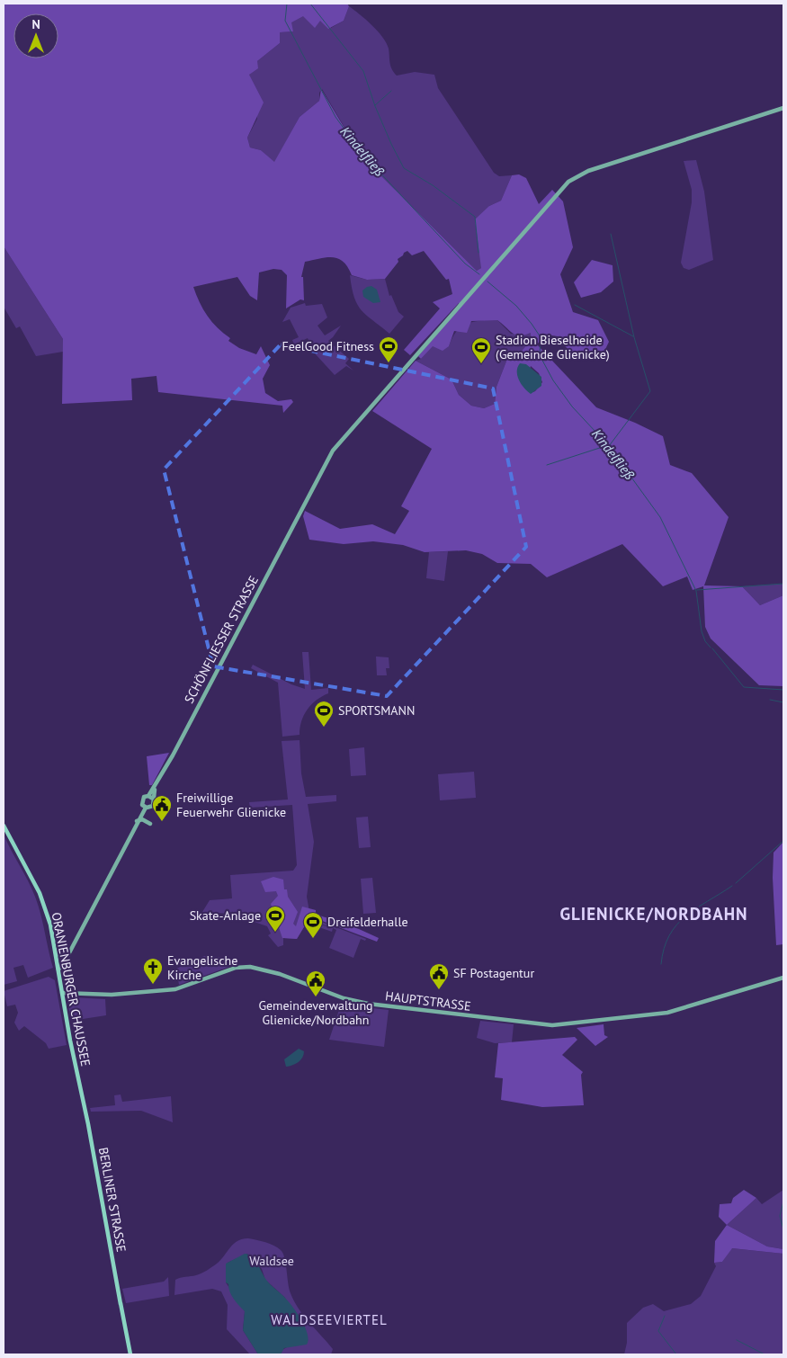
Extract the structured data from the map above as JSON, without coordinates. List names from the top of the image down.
{
  "streets": {
    "main road": [
      "SCHÖNFLIESSER STRASSE",
      "ORANIENBURGER CHAUSSEE",
      "HAUPTSTRASSE",
      "BERLINER STRASSE"
    ]
  },
  "crossings": [
    ["ORANIENBURGER CHAUSSEE", "HAUPTSTRASSE"],
    ["ORANIENBURGER CHAUSSEE", "BERLINER STRASSE"]
  ],
  "districts": ["GLIENICKE/NORDBAHN", "WALDSEEVIERTEL"],
  "water": ["Kindelfließ"],
  "parks": ["Waldsee"],
  "places": {
    "sports": [
      "FeelGood Fitness",
      "Stadion Bieselheide (Gemeinde Glienicke)",
      "SPORTSMANN",
      "Skate-Anlage",
      "Dreifelderhalle"
    ],
    "public building": ["Freiwillige Feuerwehr Glienicke", "SF Postagentur", "Gemeindeverwaltung Glienicke/Nordbahn"],
    "church": ["Evangelische Kirche"]
  },
  "north": "top"
}
